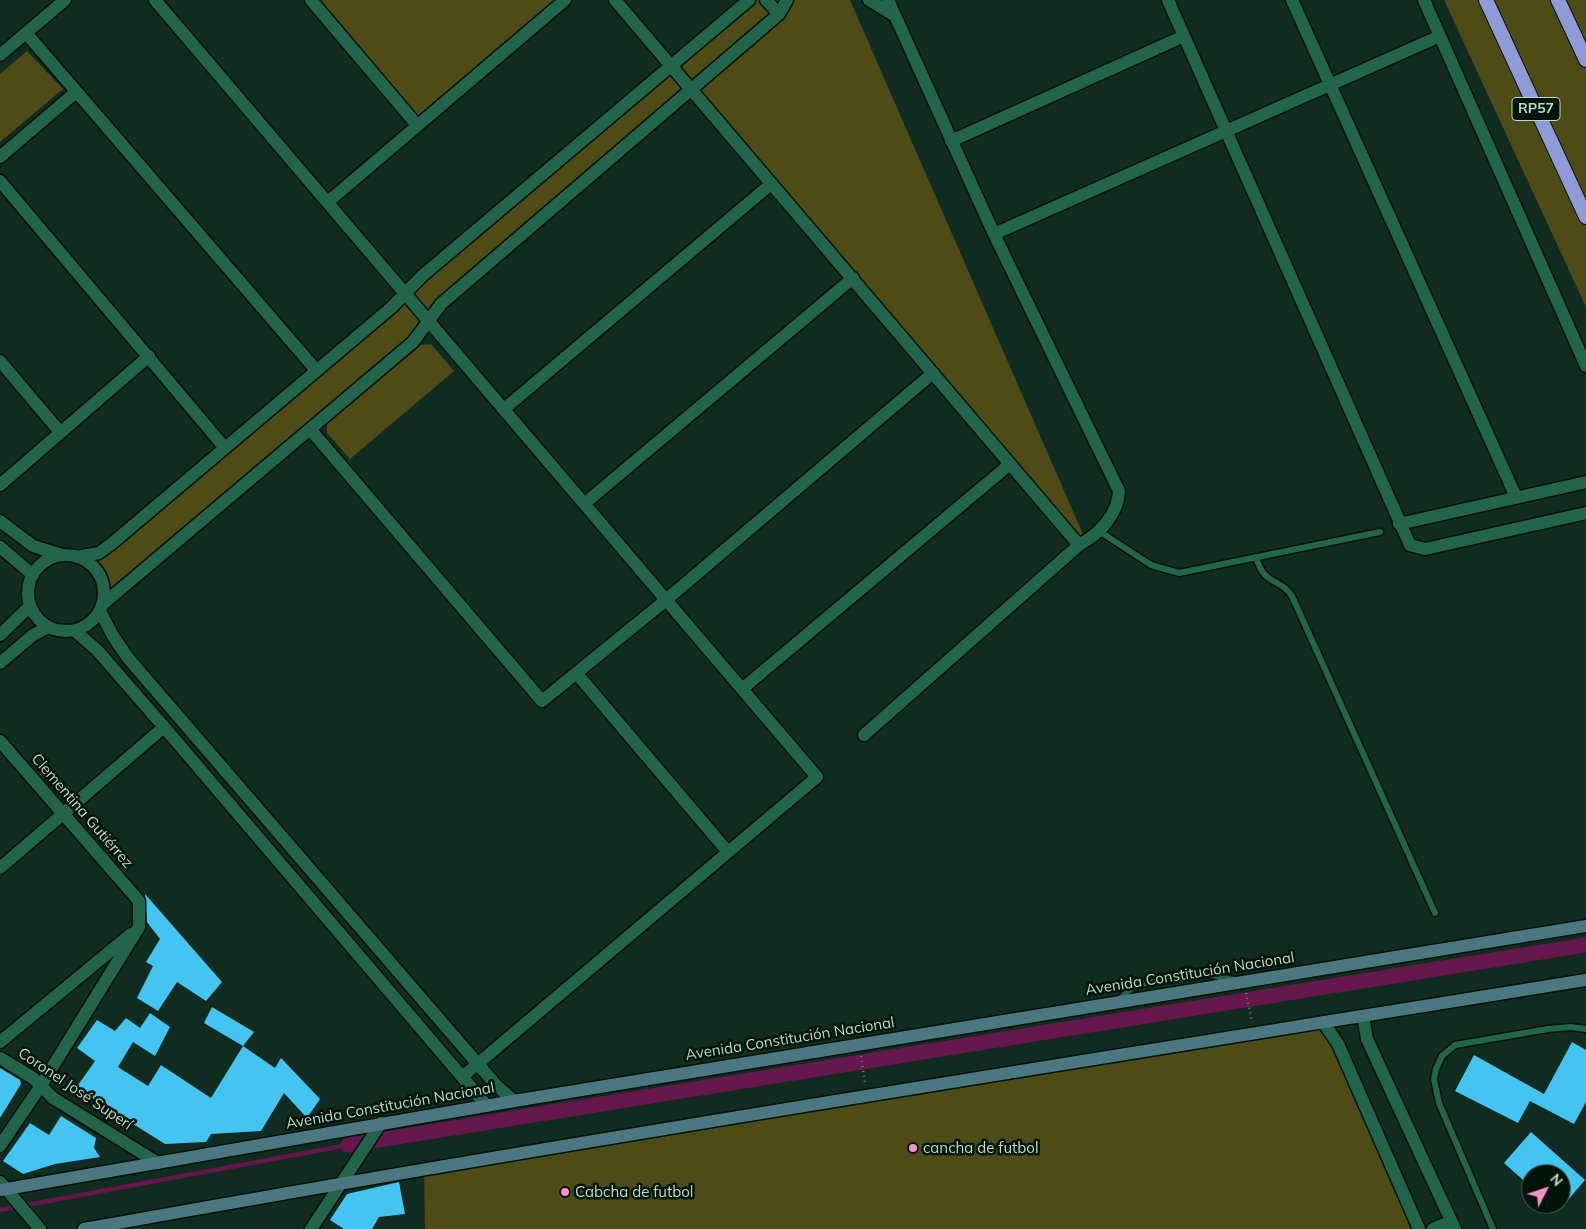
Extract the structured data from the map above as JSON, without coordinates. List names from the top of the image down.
{
  "streets": {
    "highway": ["RP57"],
    "main road": ["Avenida Constitución Nacional"],
    "street": ["Clementina Gutiérrez", "Coronel José Superí"]
  },
  "crossings": [
    ["Avenida Constitución Nacional", "Coronel José Superí"]
  ],
  "places": ["cancha de futbol", "Cabcha de futbol"],
  "north": "top right"
}
